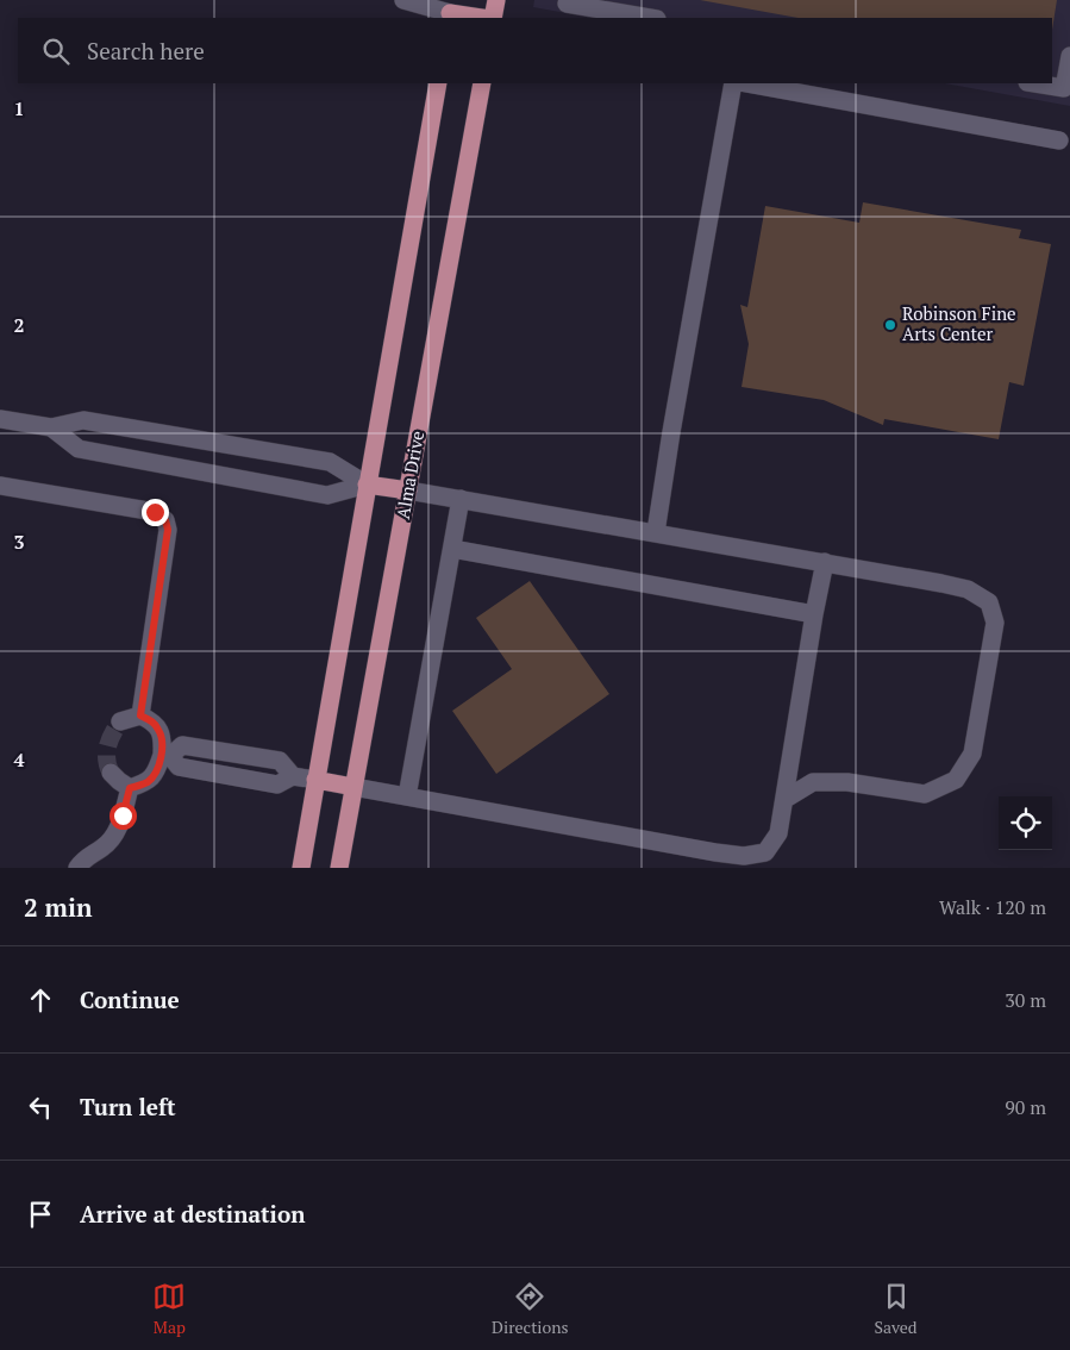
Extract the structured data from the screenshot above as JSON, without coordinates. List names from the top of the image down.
{
  "streets": {
    "main road": ["Alma Drive"]
  },
  "places": ["Robinson Fine Arts Center"],
  "page": {
    "search": "Search here",
    "heading": ["2 min", "Walk · 120 m"],
    "list": [
      ["Continue", "30 m"],
      ["Turn left", "90 m"],
      "Arrive at destination"
    ],
    "nav": ["Map", "Directions", "Saved"]
  },
  "grid": {
    "rows": [
      "1",
      "2",
      "3",
      "4"
    ]
  }
}
